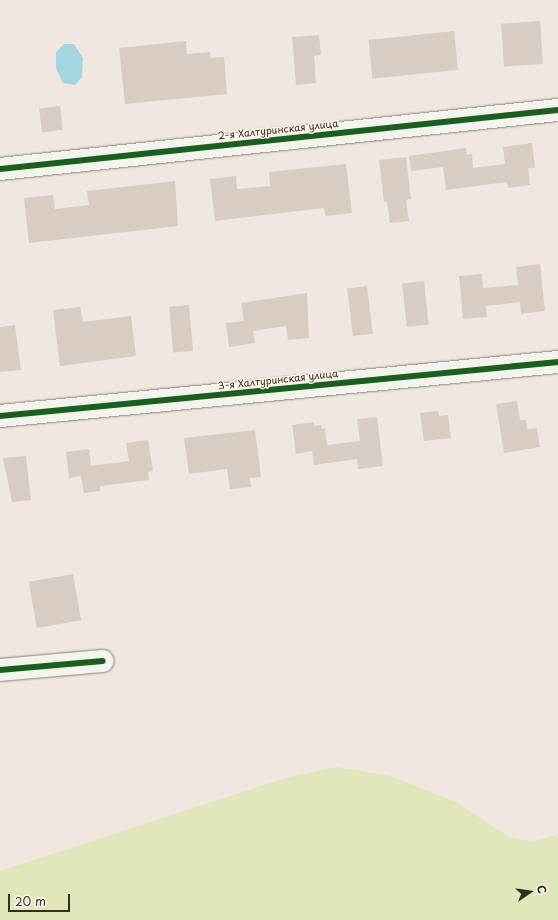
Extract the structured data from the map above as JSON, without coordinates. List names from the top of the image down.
{
  "streets": {
    "street": ["2-я Халтуринская улица", "3-я Халтуринская улица"]
  },
  "scale_bar": "20 m",
  "north": "right"
}
